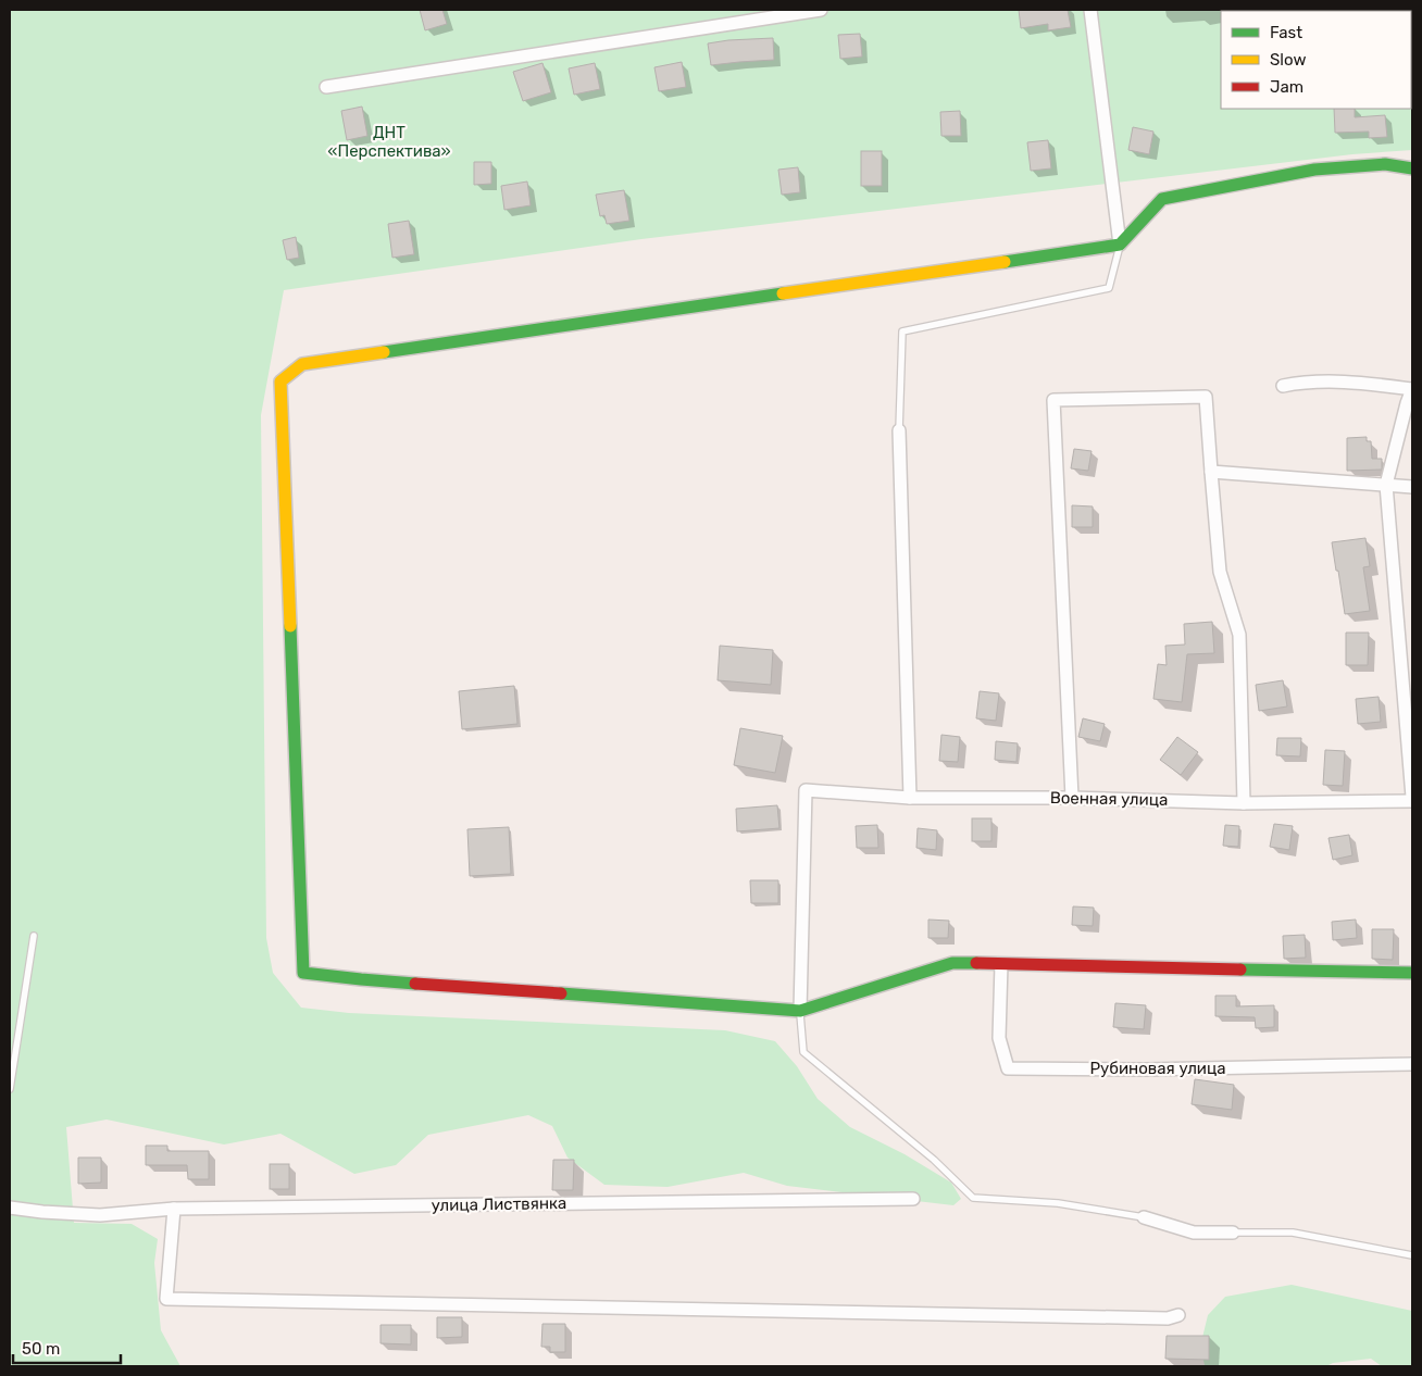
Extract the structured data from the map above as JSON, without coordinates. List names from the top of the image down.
{
  "streets": {
    "street": ["Военная улица", "Рубиновая улица", "улица Листвянка"]
  },
  "parks": ["ДНТ «Перспектива»"],
  "legend": ["Fast", "Slow", "Jam"],
  "scale_bar": "50 m"
}
